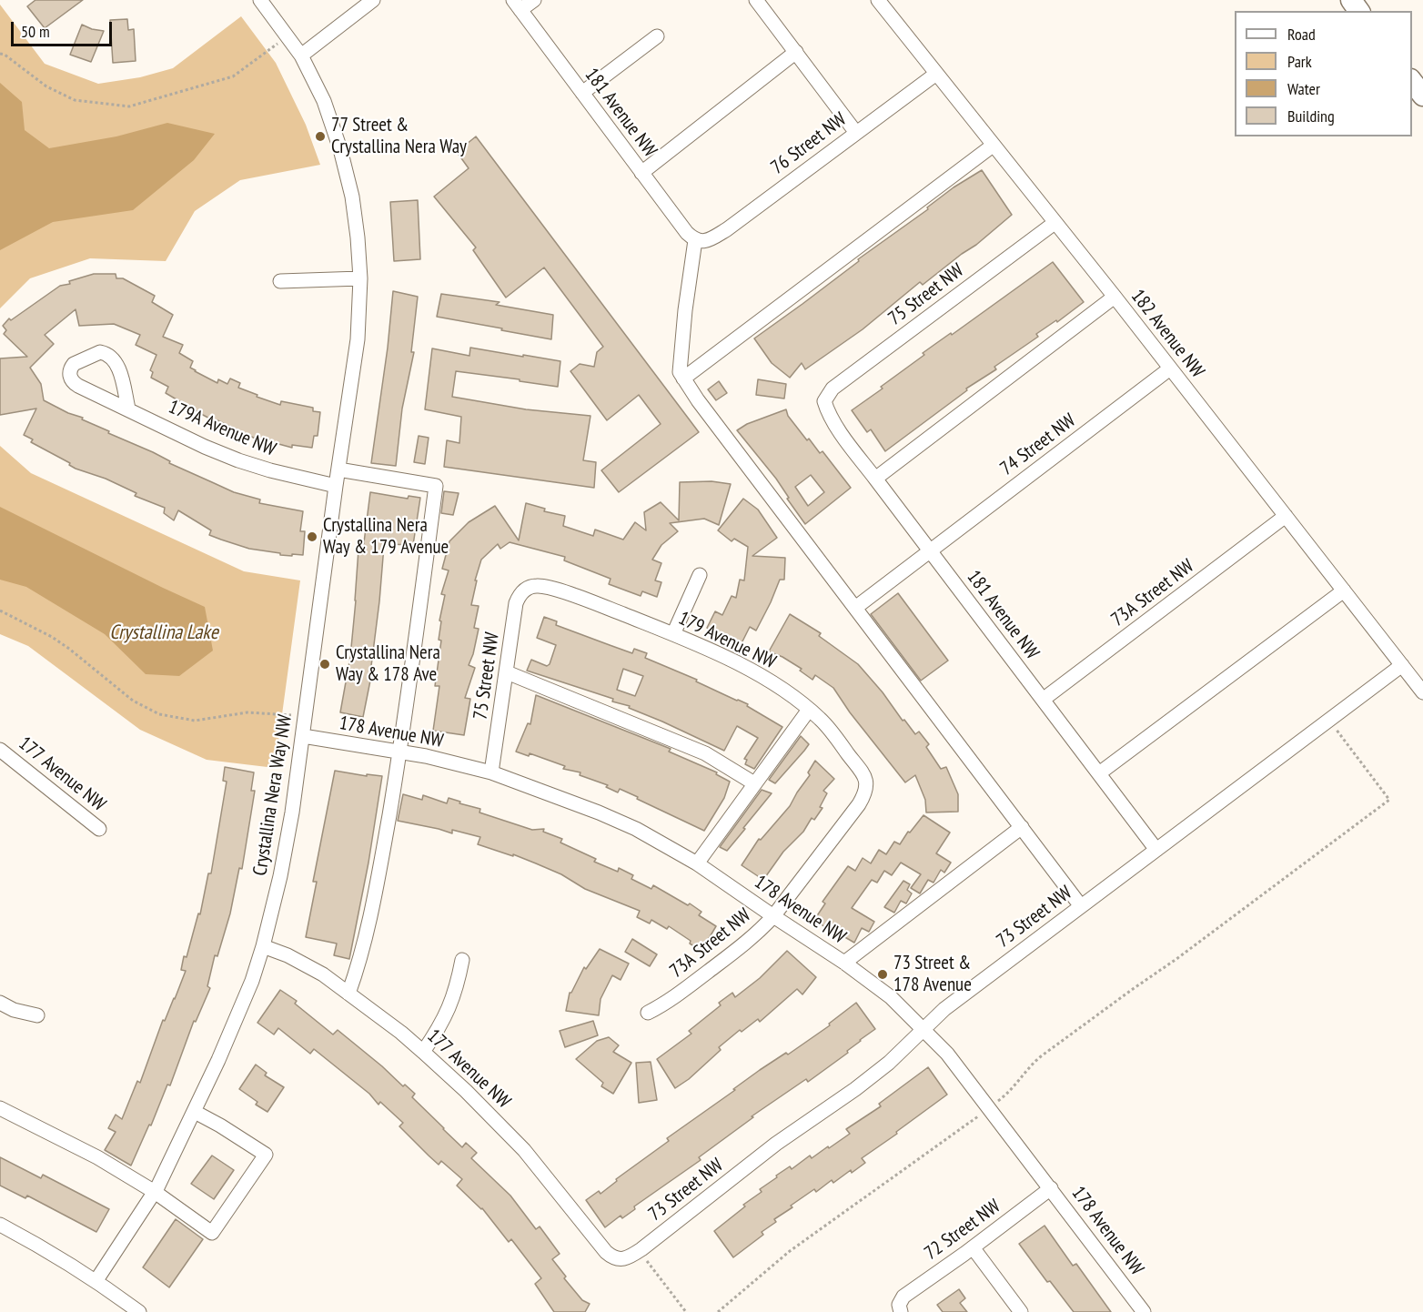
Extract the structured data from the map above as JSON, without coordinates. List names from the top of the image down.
{
  "streets": {
    "street": [
      "181 Avenue NW",
      "76 Street NW",
      "75 Street NW",
      "182 Avenue NW",
      "179A Avenue NW",
      "74 Street NW",
      "73A Street NW",
      "179 Avenue NW",
      "178 Avenue NW",
      "177 Avenue NW",
      "Crystallina Nera Way NW",
      "73 Street NW",
      "72 Street NW"
    ]
  },
  "crossings": [
    ["181 Avenue NW", "76 Street NW"],
    ["181 Avenue NW", "75 Street NW"],
    ["181 Avenue NW", "74 Street NW"],
    ["181 Avenue NW", "73A Street NW"],
    ["181 Avenue NW", "73 Street NW"],
    ["76 Street NW", "182 Avenue NW"],
    ["75 Street NW", "182 Avenue NW"],
    ["75 Street NW", "179 Avenue NW"],
    ["75 Street NW", "178 Avenue NW"],
    ["182 Avenue NW", "74 Street NW"],
    ["182 Avenue NW", "73A Street NW"],
    ["182 Avenue NW", "73 Street NW"],
    ["179A Avenue NW", "Crystallina Nera Way NW"],
    ["73A Street NW", "179 Avenue NW"],
    ["73A Street NW", "178 Avenue NW"],
    ["178 Avenue NW", "Crystallina Nera Way NW"],
    ["178 Avenue NW", "73 Street NW"],
    ["178 Avenue NW", "72 Street NW"],
    ["177 Avenue NW", "Crystallina Nera Way NW"],
    ["177 Avenue NW", "73 Street NW"]
  ],
  "water": ["Crystallina Lake"],
  "places": [
    "77 Street & Crystallina Nera Way",
    "Crystallina Nera Way & 179 Avenue",
    "Crystallina Nera Way & 178 Ave",
    "73 Street & 178 Avenue"
  ],
  "legend": [
    "Road",
    "Park",
    "Water",
    "Building"
  ],
  "scale_bar": "50 m"
}
